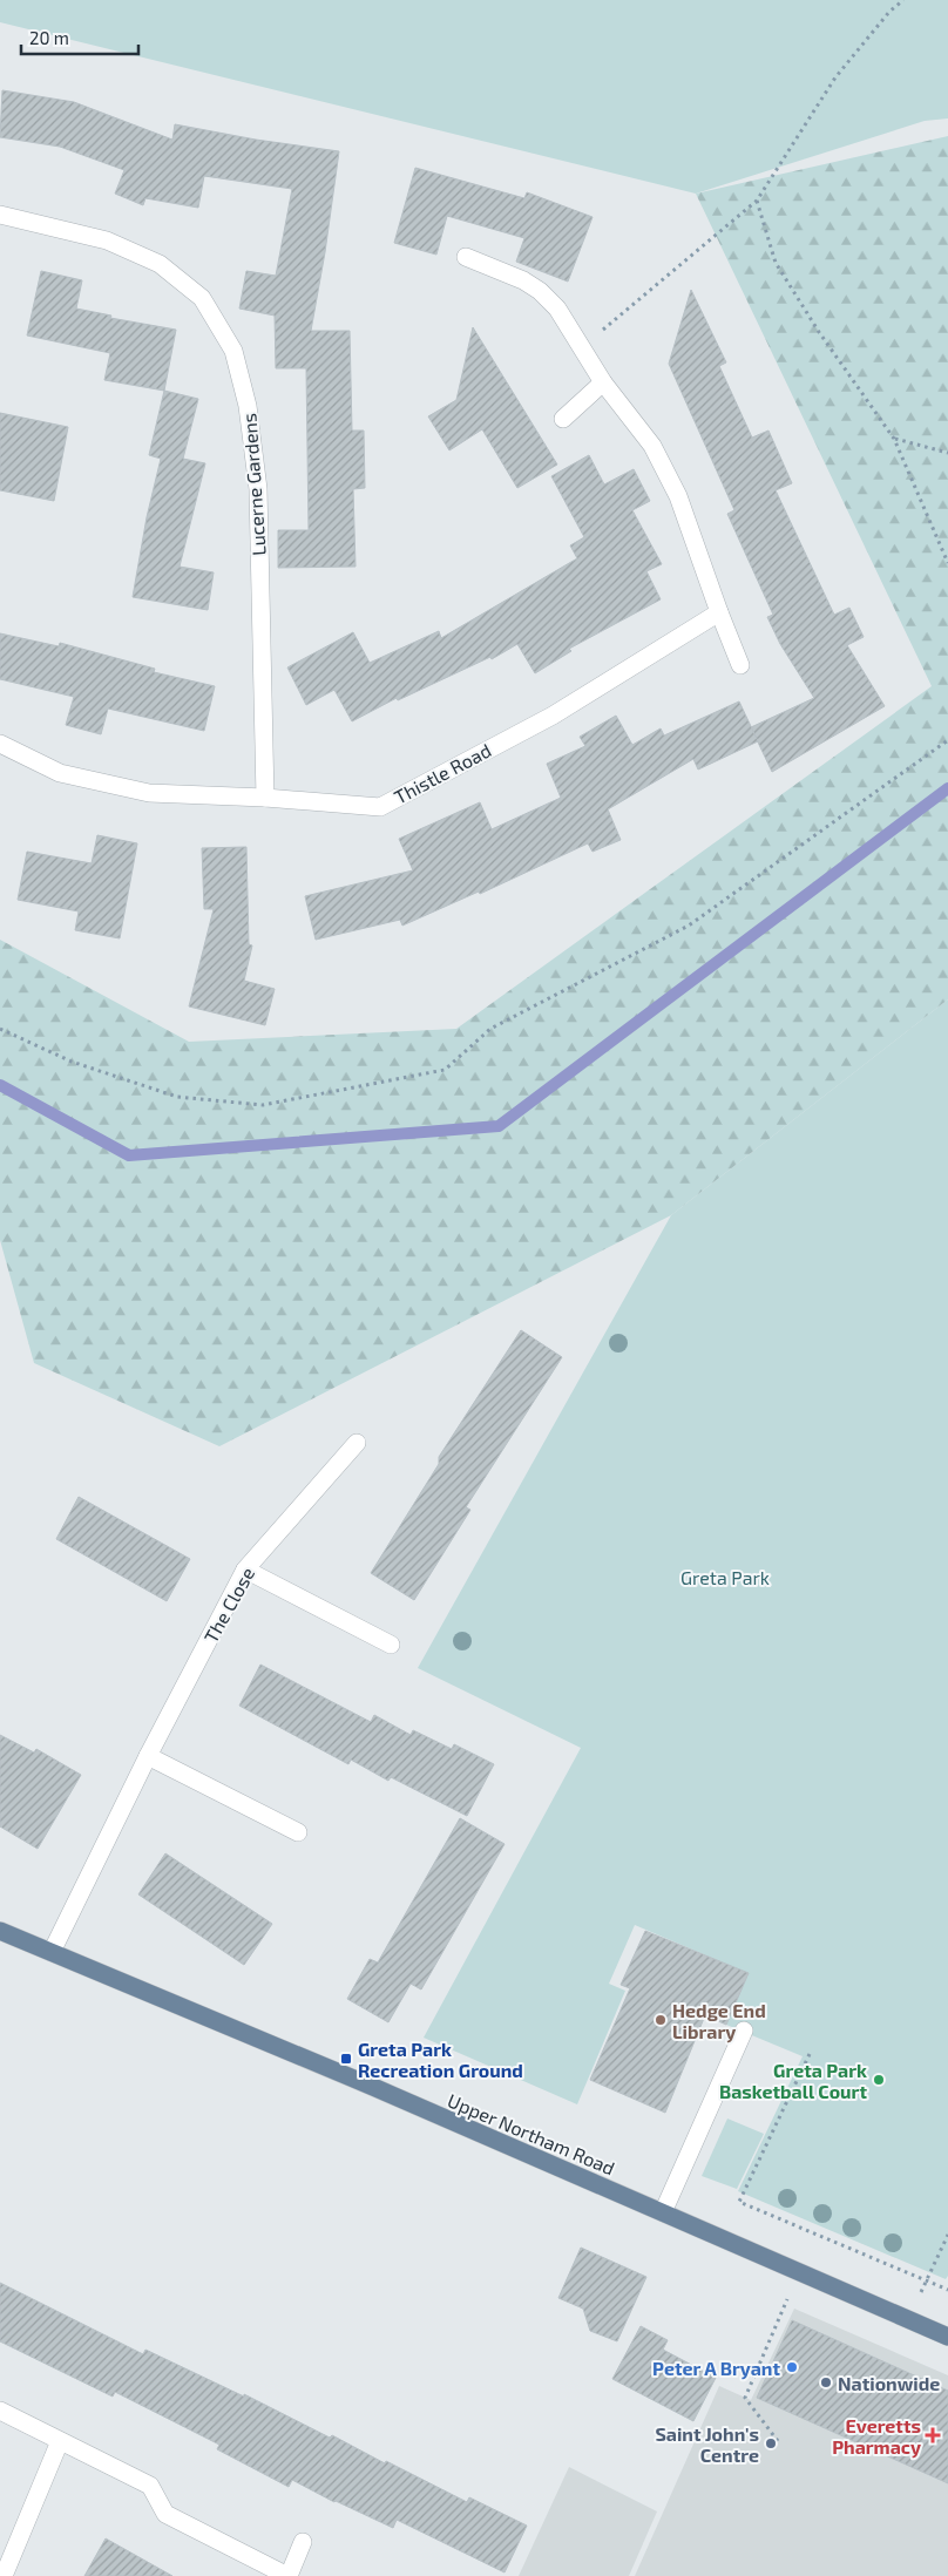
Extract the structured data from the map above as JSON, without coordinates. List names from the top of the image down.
{
  "streets": {
    "main road": ["Upper Northam Road"],
    "street": ["Lucerne Gardens", "Thistle Road", "The Close"]
  },
  "crossings": [
    ["Lucerne Gardens", "Thistle Road"],
    ["The Close", "Upper Northam Road"]
  ],
  "parks": ["Greta Park"],
  "places": {
    "other": [
      "Hedge End Library",
      "Greta Park Basketball Court",
      "Peter A Bryant",
      "Nationwide",
      "Saint John's Centre"
    ],
    "transit": ["Greta Park Recreation Ground"],
    "health": ["Everetts Pharmacy"]
  },
  "scale_bar": "20 m"
}
